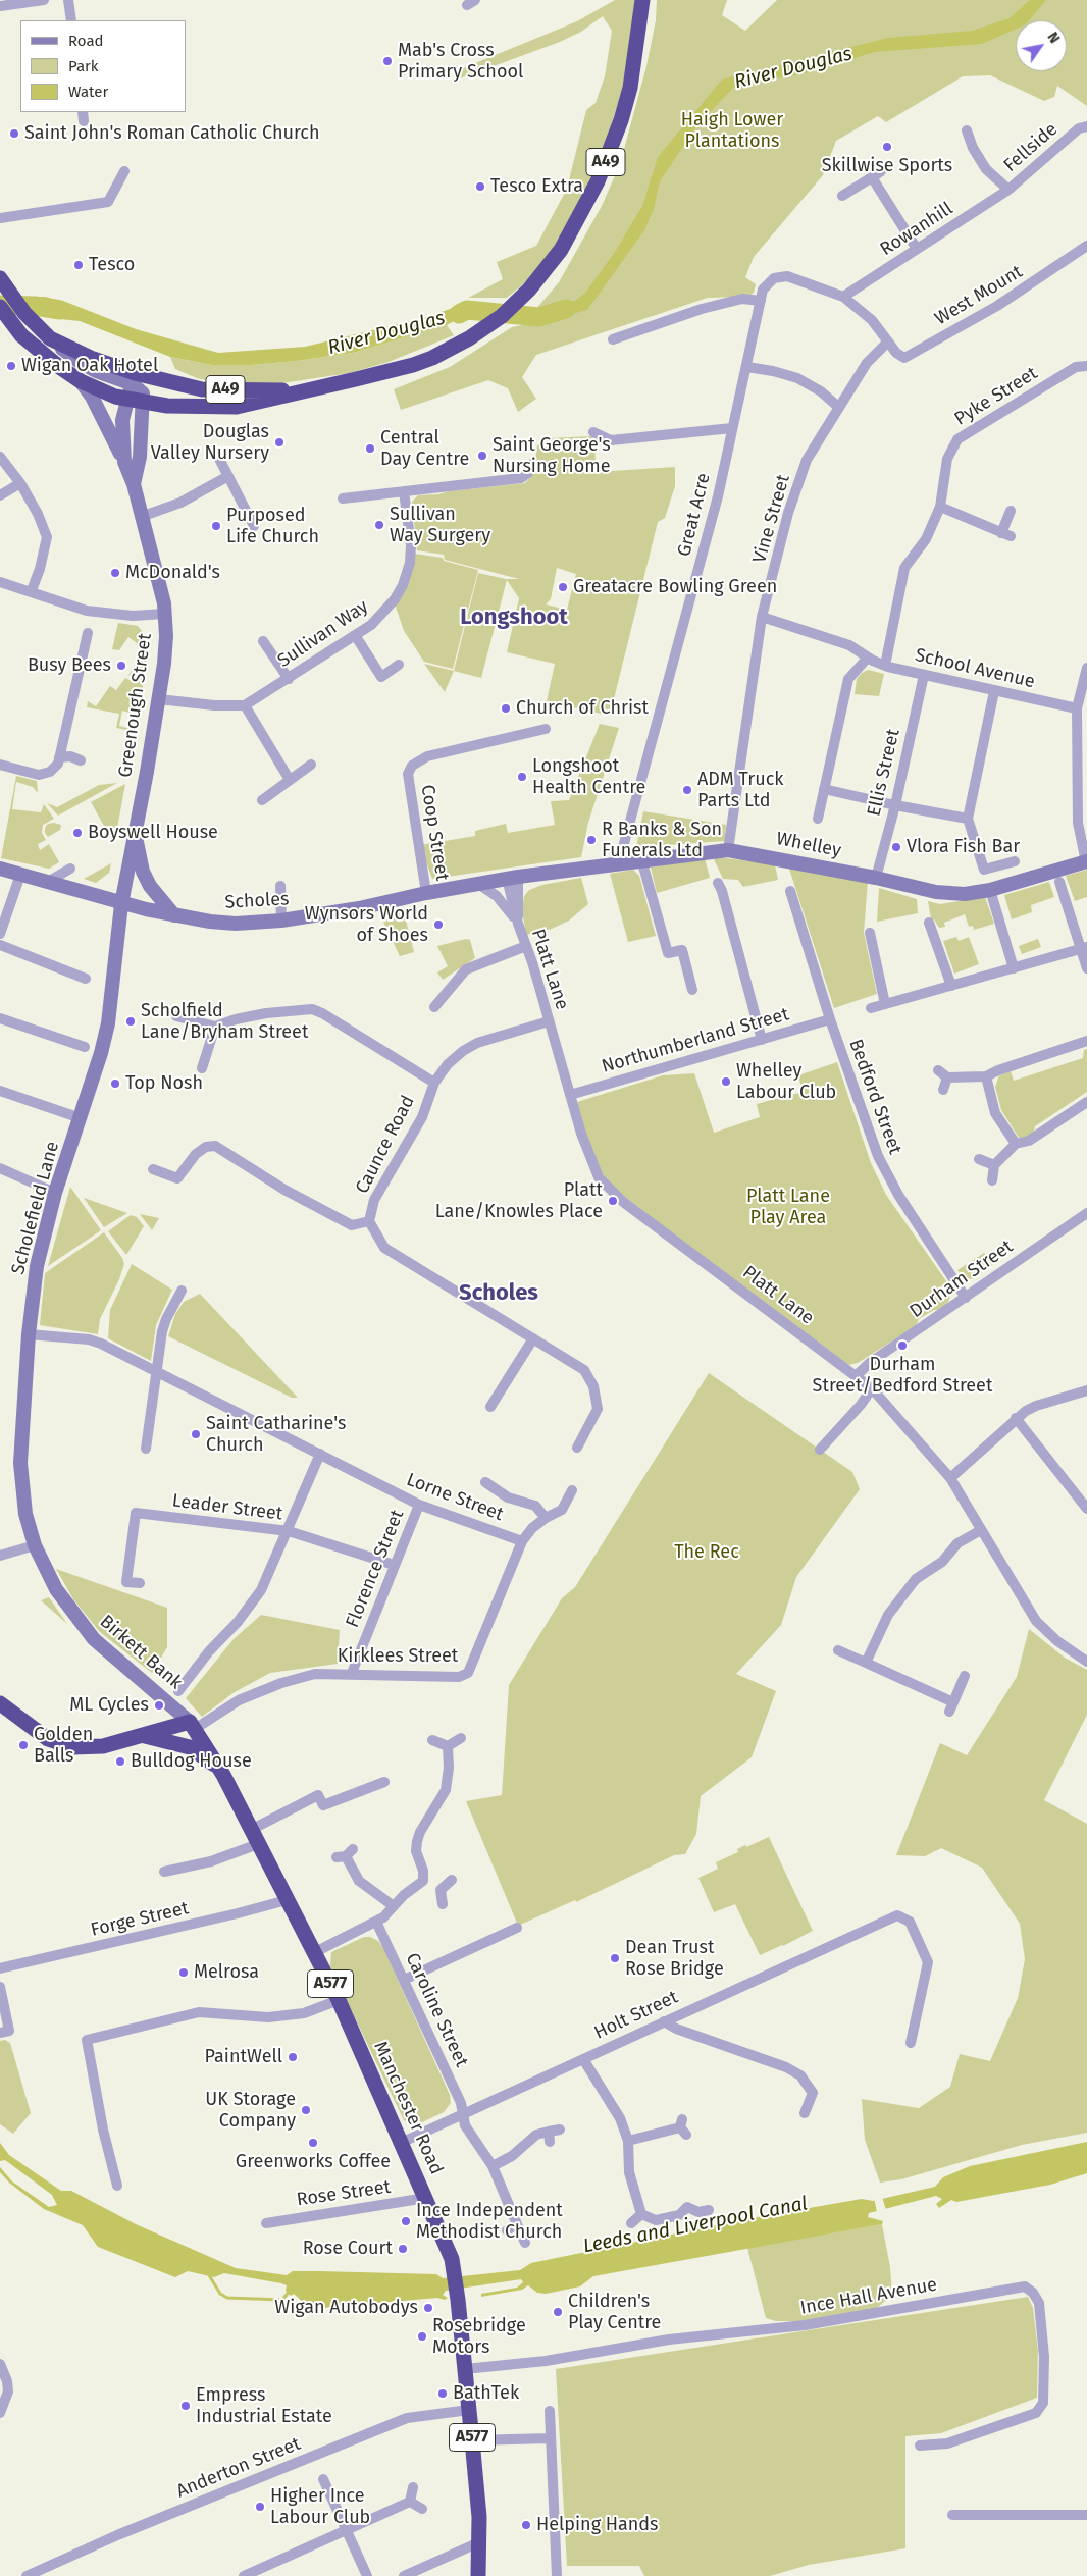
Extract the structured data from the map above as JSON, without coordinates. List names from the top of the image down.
{
  "streets": {
    "highway": ["A49", "A577", "Manchester Road"],
    "street": [
      "Fellside",
      "Rowanhill",
      "West Mount",
      "Pyke Street",
      "Great Acre",
      "Vine Street",
      "Sullivan Way",
      "School Avenue",
      "Greenough Street",
      "Ellis Street",
      "Coop Street",
      "Whelley",
      "Scholes",
      "Platt Lane",
      "Northumberland Street",
      "Bedford Street",
      "Caunce Road",
      "Scholefield Lane",
      "Durham Street",
      "Lorne Street",
      "Leader Street",
      "Florence Street",
      "Birkett Bank",
      "Kirklees Street",
      "Forge Street",
      "Caroline Street",
      "Holt Street",
      "Rose Street",
      "Ince Hall Avenue",
      "Anderton Street"
    ]
  },
  "crossings": [
    ["Fellside", "Rowanhill"],
    ["A49", "Greenough Street"],
    ["Rowanhill", "Great Acre"],
    ["West Mount", "Vine Street"],
    ["Pyke Street", "School Avenue"],
    ["Great Acre", "Whelley"],
    ["Vine Street", "School Avenue"],
    ["Vine Street", "Whelley"],
    ["School Avenue", "Ellis Street"],
    ["Greenough Street", "Scholes"],
    ["Greenough Street", "Scholefield Lane"],
    ["Ellis Street", "Whelley"],
    ["Coop Street", "Scholes"],
    ["Whelley", "Scholes"],
    ["Whelley", "Platt Lane"],
    ["Scholes", "Platt Lane"],
    ["Scholes", "Scholefield Lane"],
    ["Platt Lane", "Northumberland Street"],
    ["Platt Lane", "Caunce Road"],
    ["Platt Lane", "Durham Street"],
    ["Northumberland Street", "Bedford Street"],
    ["Bedford Street", "Durham Street"],
    ["Scholefield Lane", "Lorne Street"],
    ["Scholefield Lane", "Birkett Bank"],
    ["Lorne Street", "Florence Street"],
    ["Lorne Street", "Kirklees Street"],
    ["Leader Street", "Florence Street"],
    ["Florence Street", "Kirklees Street"],
    ["Birkett Bank", "Kirklees Street"],
    ["Birkett Bank", "Manchester Road"],
    ["Kirklees Street", "Manchester Road"],
    ["Forge Street", "Manchester Road"],
    ["Caroline Street", "Holt Street"],
    ["Holt Street", "Manchester Road"],
    ["Manchester Road", "Rose Street"],
    ["Manchester Road", "Ince Hall Avenue"],
    ["Manchester Road", "Anderton Street"]
  ],
  "districts": ["Longshoot", "Scholes"],
  "water": ["River Douglas", "Leeds and Liverpool Canal"],
  "parks": ["Haigh Lower Plantations", "Platt Lane Play Area", "The Rec"],
  "places": [
    "Mab's Cross Primary School",
    "Saint John's Roman Catholic Church",
    "Skillwise Sports",
    "Tesco Extra",
    "Tesco",
    "Wigan Oak Hotel",
    "Douglas Valley Nursery",
    "Central Day Centre",
    "Saint George's Nursing Home",
    "Sullivan Way Surgery",
    "Purposed Life Church",
    "McDonald's",
    "Greatacre Bowling Green",
    "Busy Bees",
    "Church of Christ",
    "Longshoot Health Centre",
    "ADM Truck Parts Ltd",
    "Boyswell House",
    "R Banks & Son Funerals Ltd",
    "Vlora Fish Bar",
    "Wynsors World of Shoes",
    "Scholfield Lane/Bryham Street",
    "Whelley Labour Club",
    "Top Nosh",
    "Platt Lane/Knowles Place",
    "Durham Street/Bedford Street",
    "Saint Catharine's Church",
    "ML Cycles",
    "Golden Balls",
    "Bulldog House",
    "Dean Trust Rose Bridge",
    "Melrosa",
    "PaintWell",
    "UK Storage Company",
    "Greenworks Coffee",
    "Ince Independent Methodist Church",
    "Rose Court",
    "Wigan Autobodys",
    "Children's Play Centre",
    "Rosebridge Motors",
    "BathTek",
    "Empress Industrial Estate",
    "Higher Ince Labour Club",
    "Helping Hands"
  ],
  "legend": ["Road", "Park", "Water"],
  "north": "top right"
}
